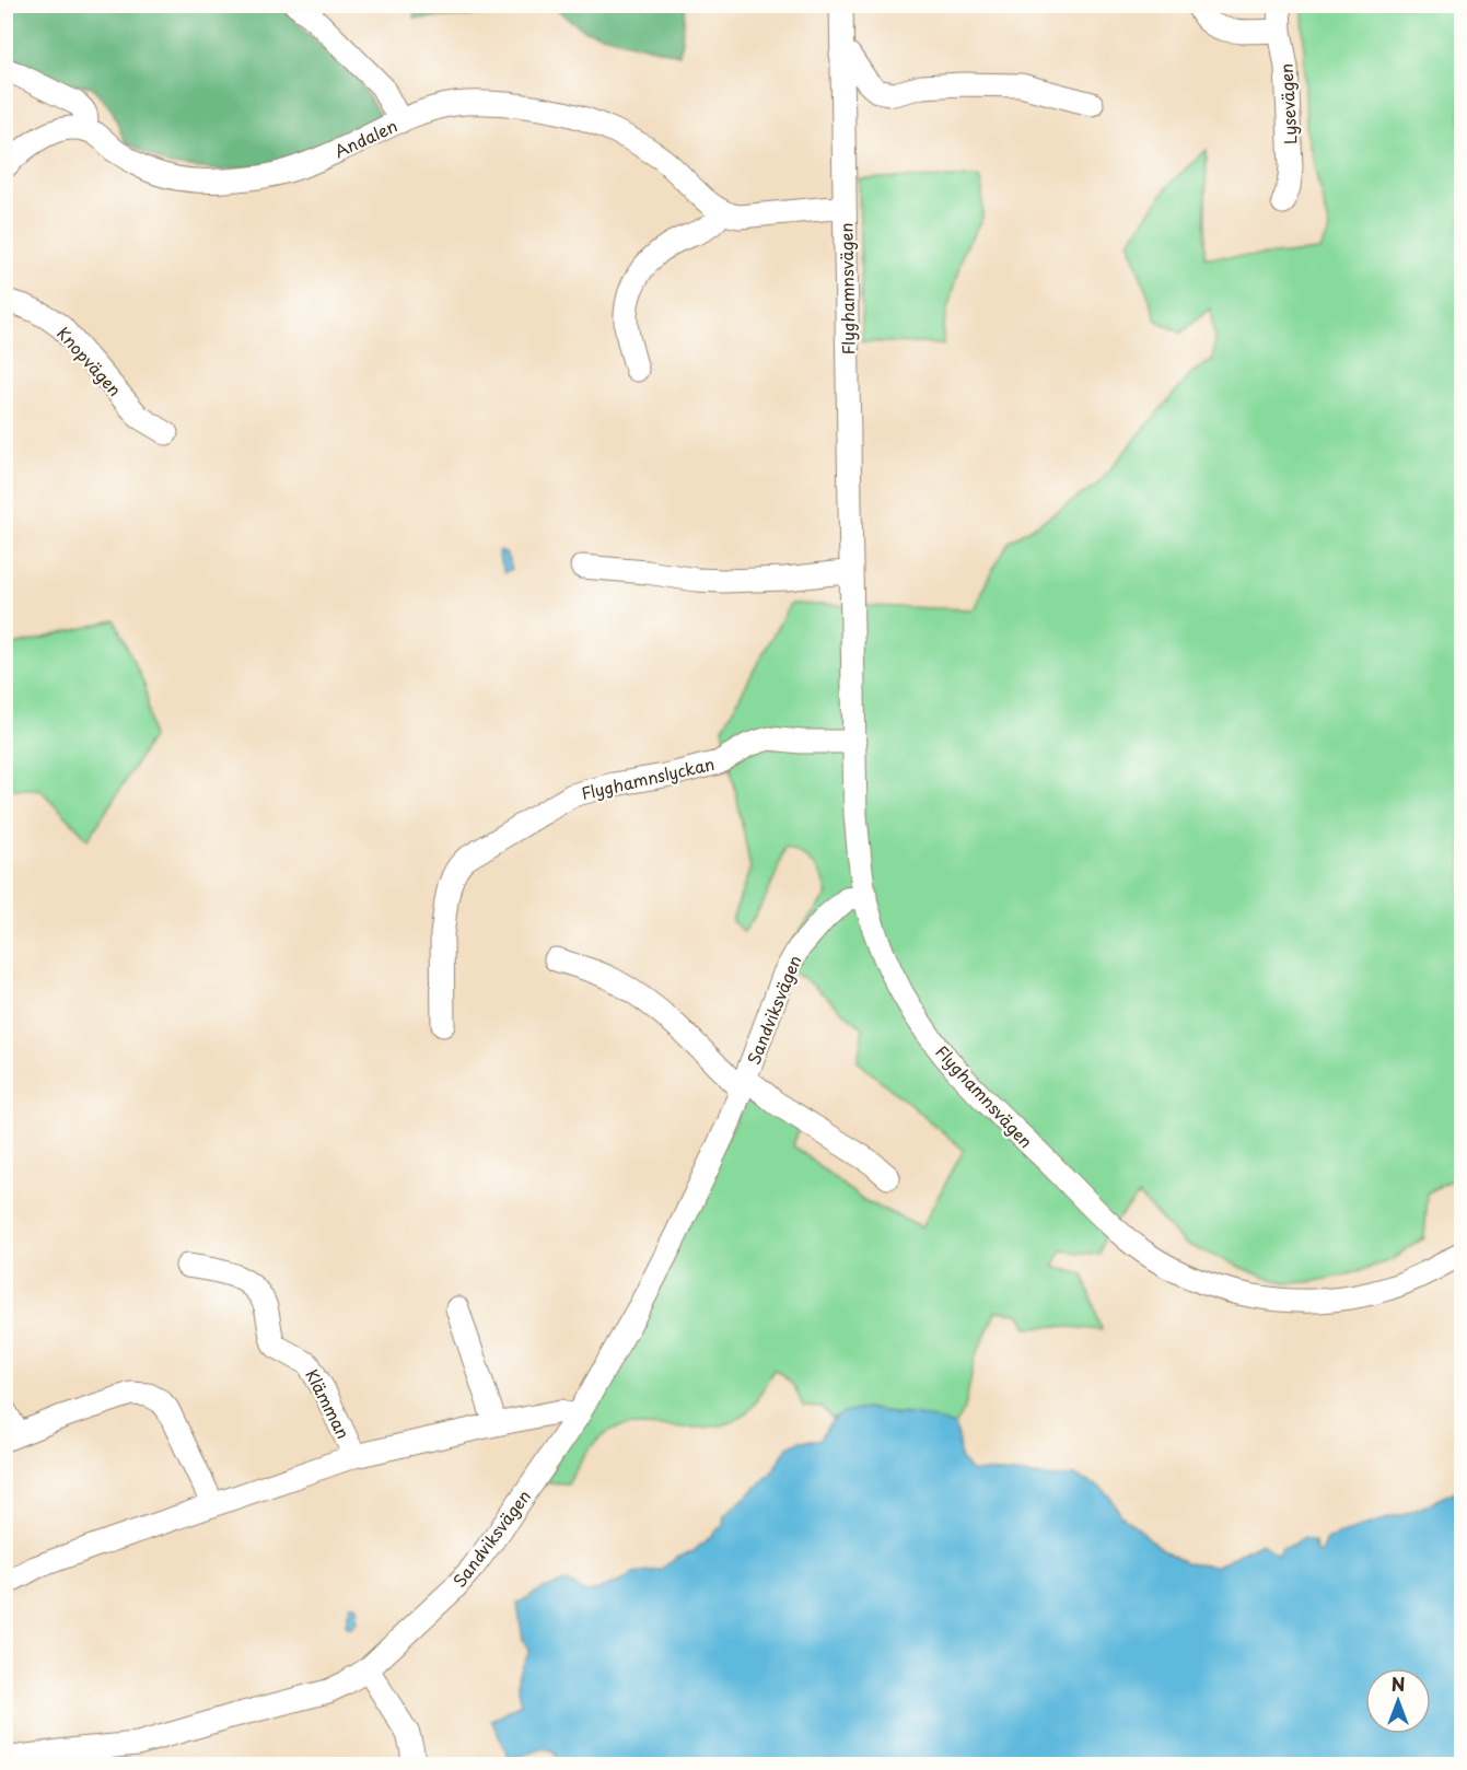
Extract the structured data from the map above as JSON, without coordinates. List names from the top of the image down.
{
  "streets": {
    "street": [
      "Lysevägen",
      "Andalen",
      "Flyghamnsvägen",
      "Knopvägen",
      "Flyghamnslyckan",
      "Sandviksvägen",
      "Klämman"
    ]
  },
  "crossings": [
    ["Flyghamnsvägen", "Flyghamnslyckan"],
    ["Flyghamnsvägen", "Sandviksvägen"],
    ["Sandviksvägen", "Klämman"]
  ],
  "north": "top"
}
